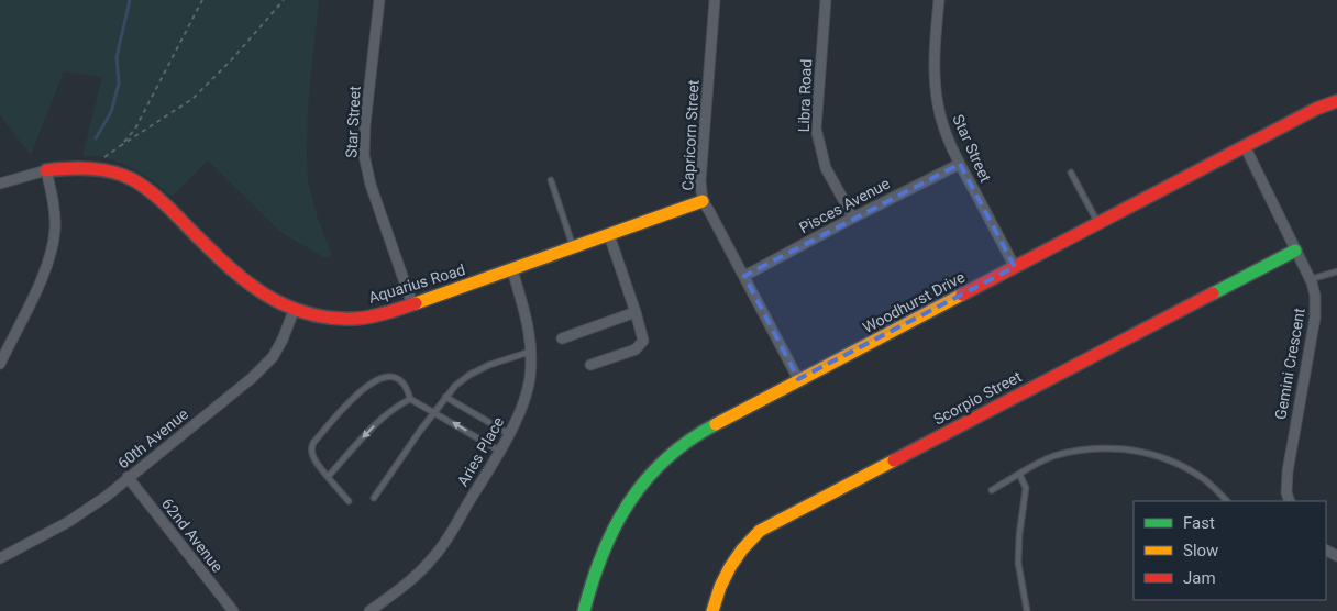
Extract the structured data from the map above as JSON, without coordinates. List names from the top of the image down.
{
  "streets": {
    "street": [
      "Libra Road",
      "Star Street",
      "Capricorn Street",
      "Pisces Avenue",
      "Aquarius Road",
      "Woodhurst Drive",
      "Gemini Crescent",
      "Scorpio Street",
      "60th Avenue",
      "Aries Place",
      "62nd Avenue"
    ]
  },
  "crossings": [
    ["Libra Road", "Pisces Avenue"],
    ["Star Street", "Pisces Avenue"],
    ["Star Street", "Aquarius Road"],
    ["Star Street", "Woodhurst Drive"],
    ["Capricorn Street", "Pisces Avenue"],
    ["Capricorn Street", "Aquarius Road"],
    ["Capricorn Street", "Woodhurst Drive"],
    ["Aquarius Road", "60th Avenue"],
    ["Aquarius Road", "Aries Place"],
    ["Woodhurst Drive", "Gemini Crescent"],
    ["Gemini Crescent", "Scorpio Street"],
    ["60th Avenue", "62nd Avenue"]
  ],
  "legend": ["Fast", "Slow", "Jam"]
}
